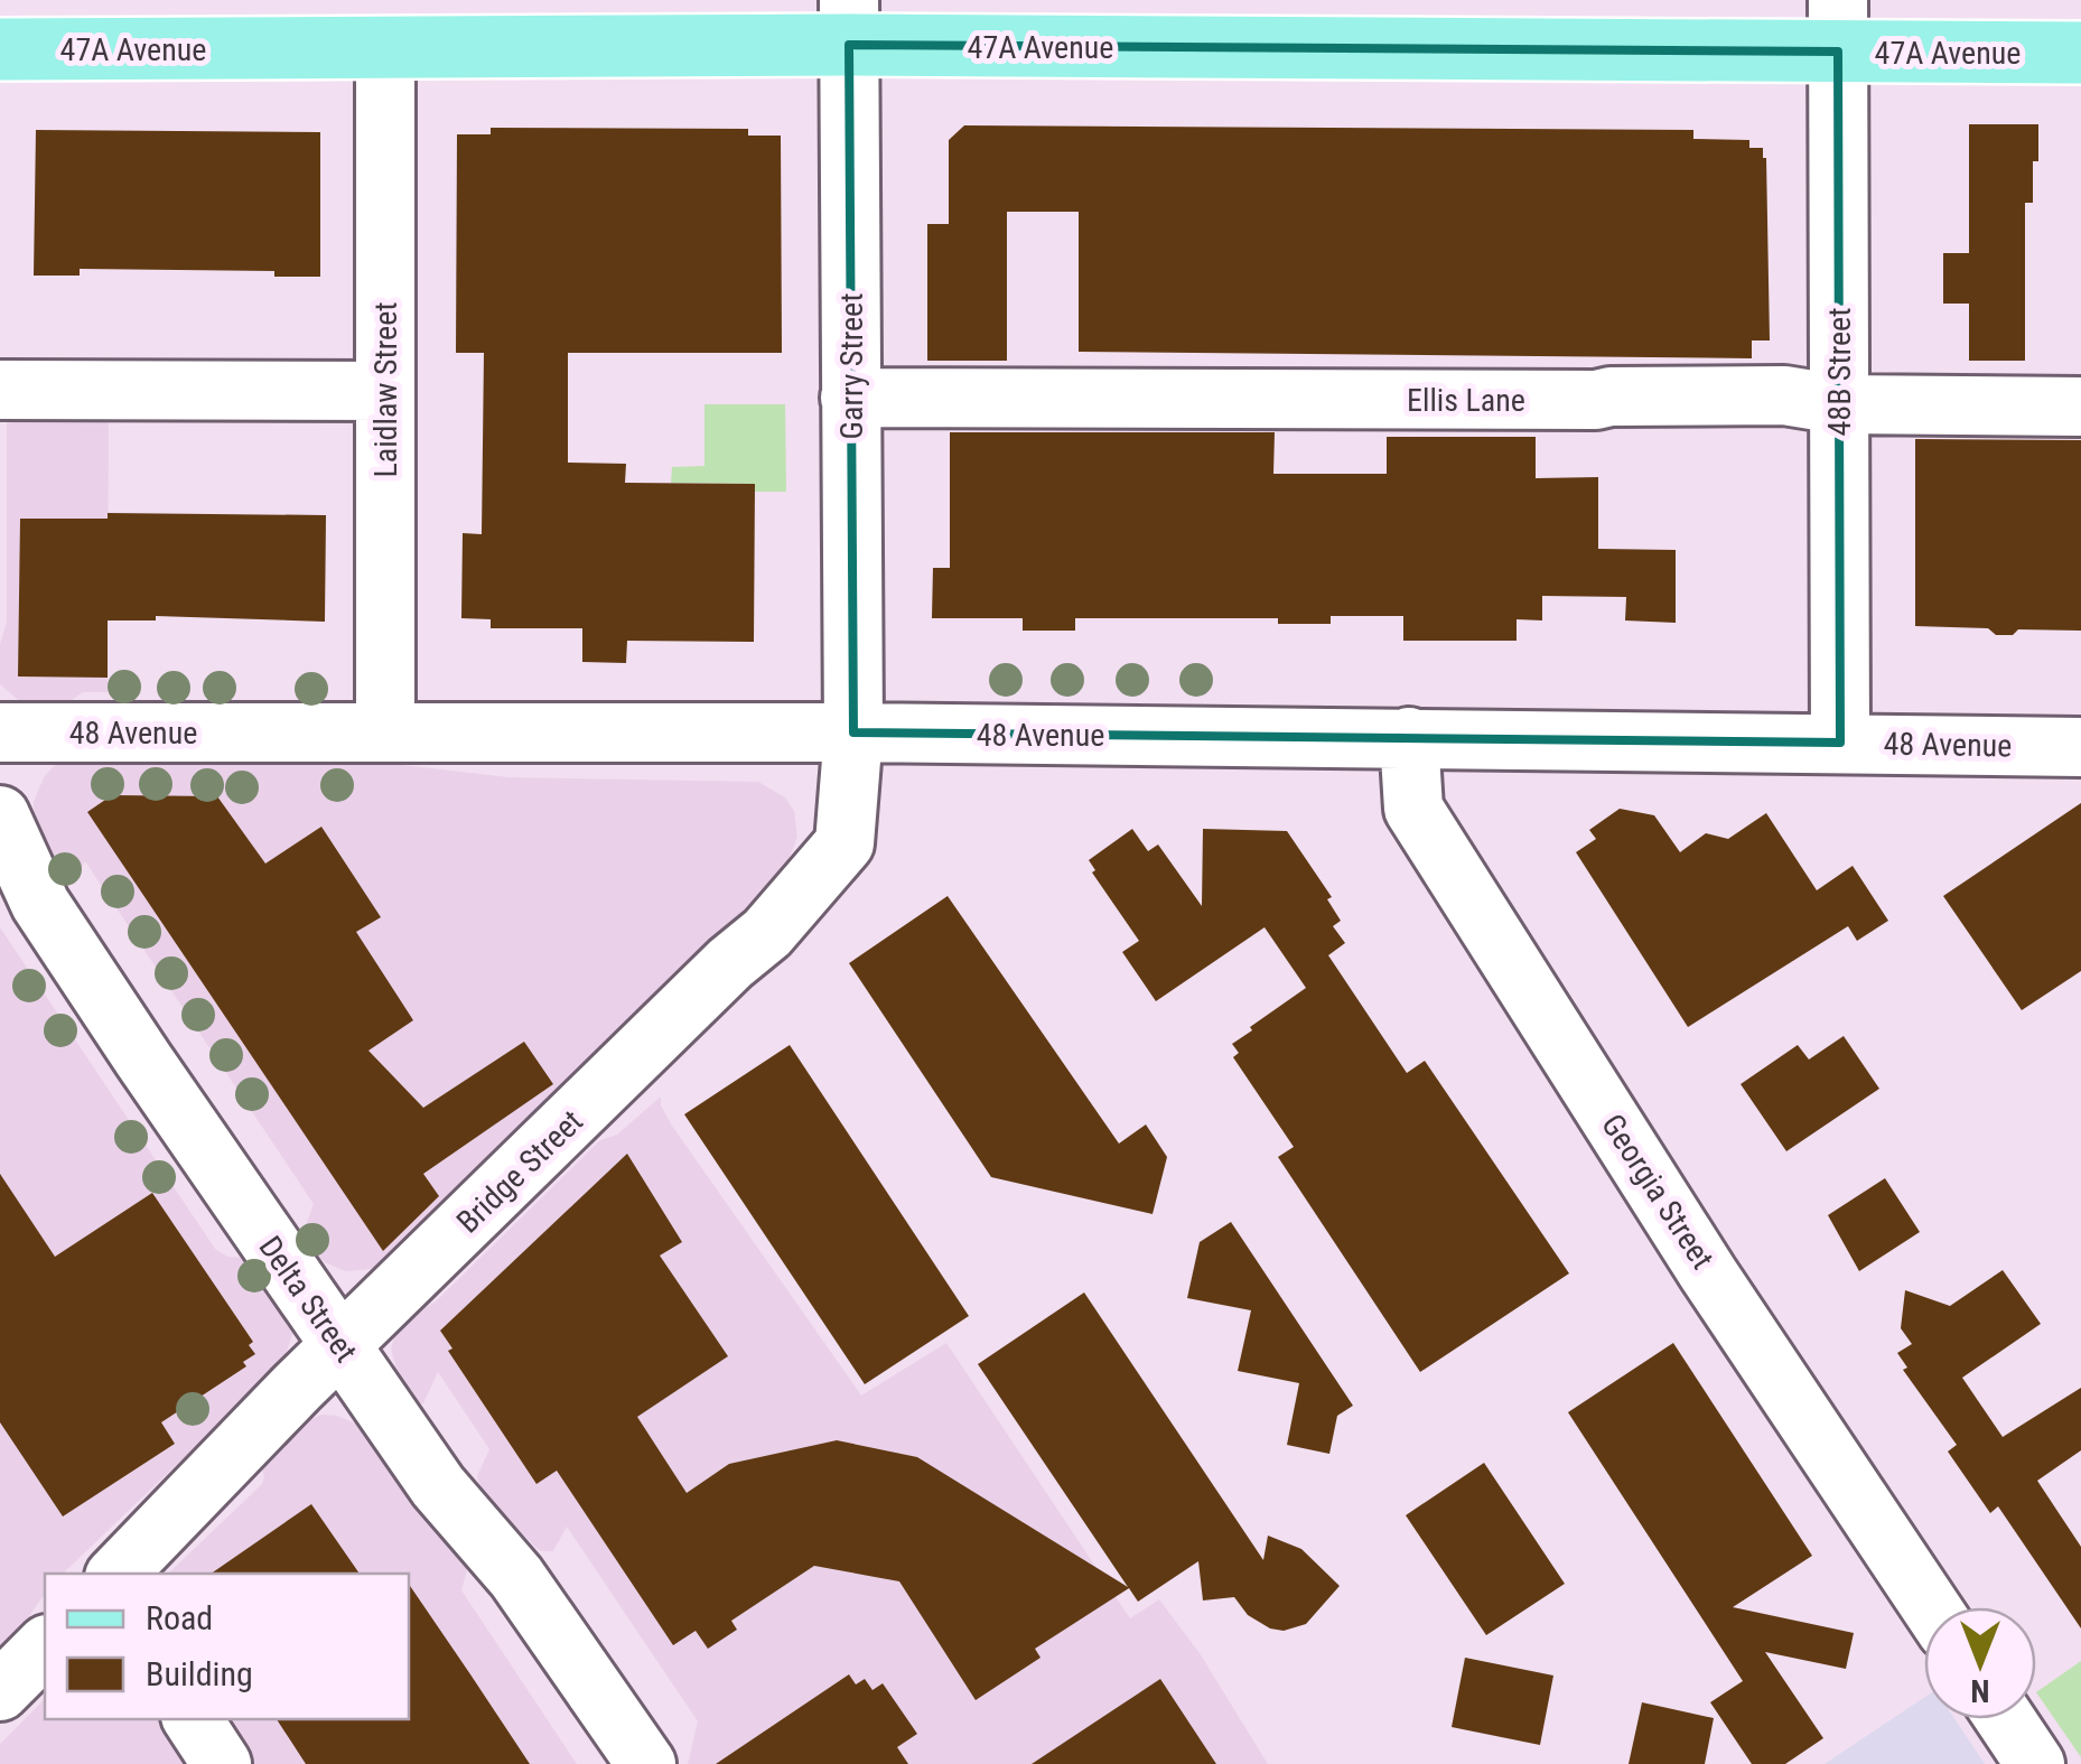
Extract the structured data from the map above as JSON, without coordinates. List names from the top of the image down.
{
  "streets": {
    "main road": ["47A Avenue"],
    "street": [
      "Garry Street",
      "48B Street",
      "Laidlaw Street",
      "Ellis Lane",
      "48 Avenue",
      "Bridge Street",
      "Georgia Street",
      "Delta Street"
    ]
  },
  "crossings": [
    ["47A Avenue", "Garry Street"],
    ["47A Avenue", "48B Street"],
    ["47A Avenue", "Laidlaw Street"],
    ["Garry Street", "Ellis Lane"],
    ["Garry Street", "48 Avenue"],
    ["Garry Street", "Bridge Street"],
    ["48B Street", "Ellis Lane"],
    ["48B Street", "48 Avenue"],
    ["Laidlaw Street", "48 Avenue"],
    ["48 Avenue", "Bridge Street"],
    ["48 Avenue", "Georgia Street"],
    ["Bridge Street", "Delta Street"]
  ],
  "legend": ["Road", "Building"],
  "north": "bottom"
}
